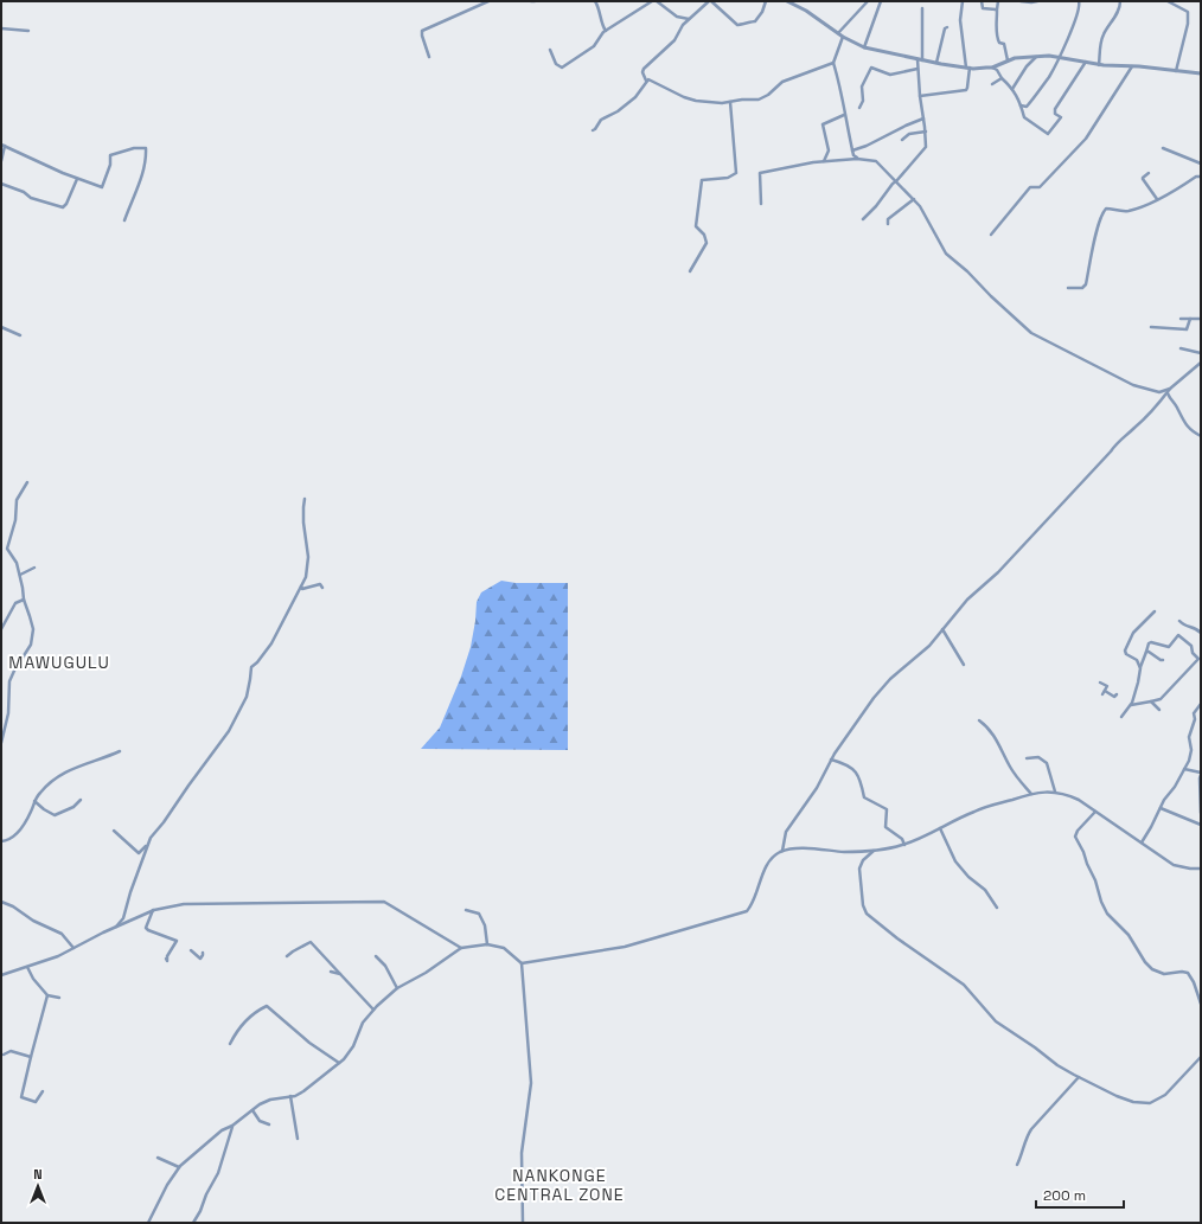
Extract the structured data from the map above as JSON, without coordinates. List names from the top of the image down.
{
  "districts": ["MAWUGULU", "NANKONGE CENTRAL ZONE"],
  "scale_bar": "200 m",
  "north": "top"
}
